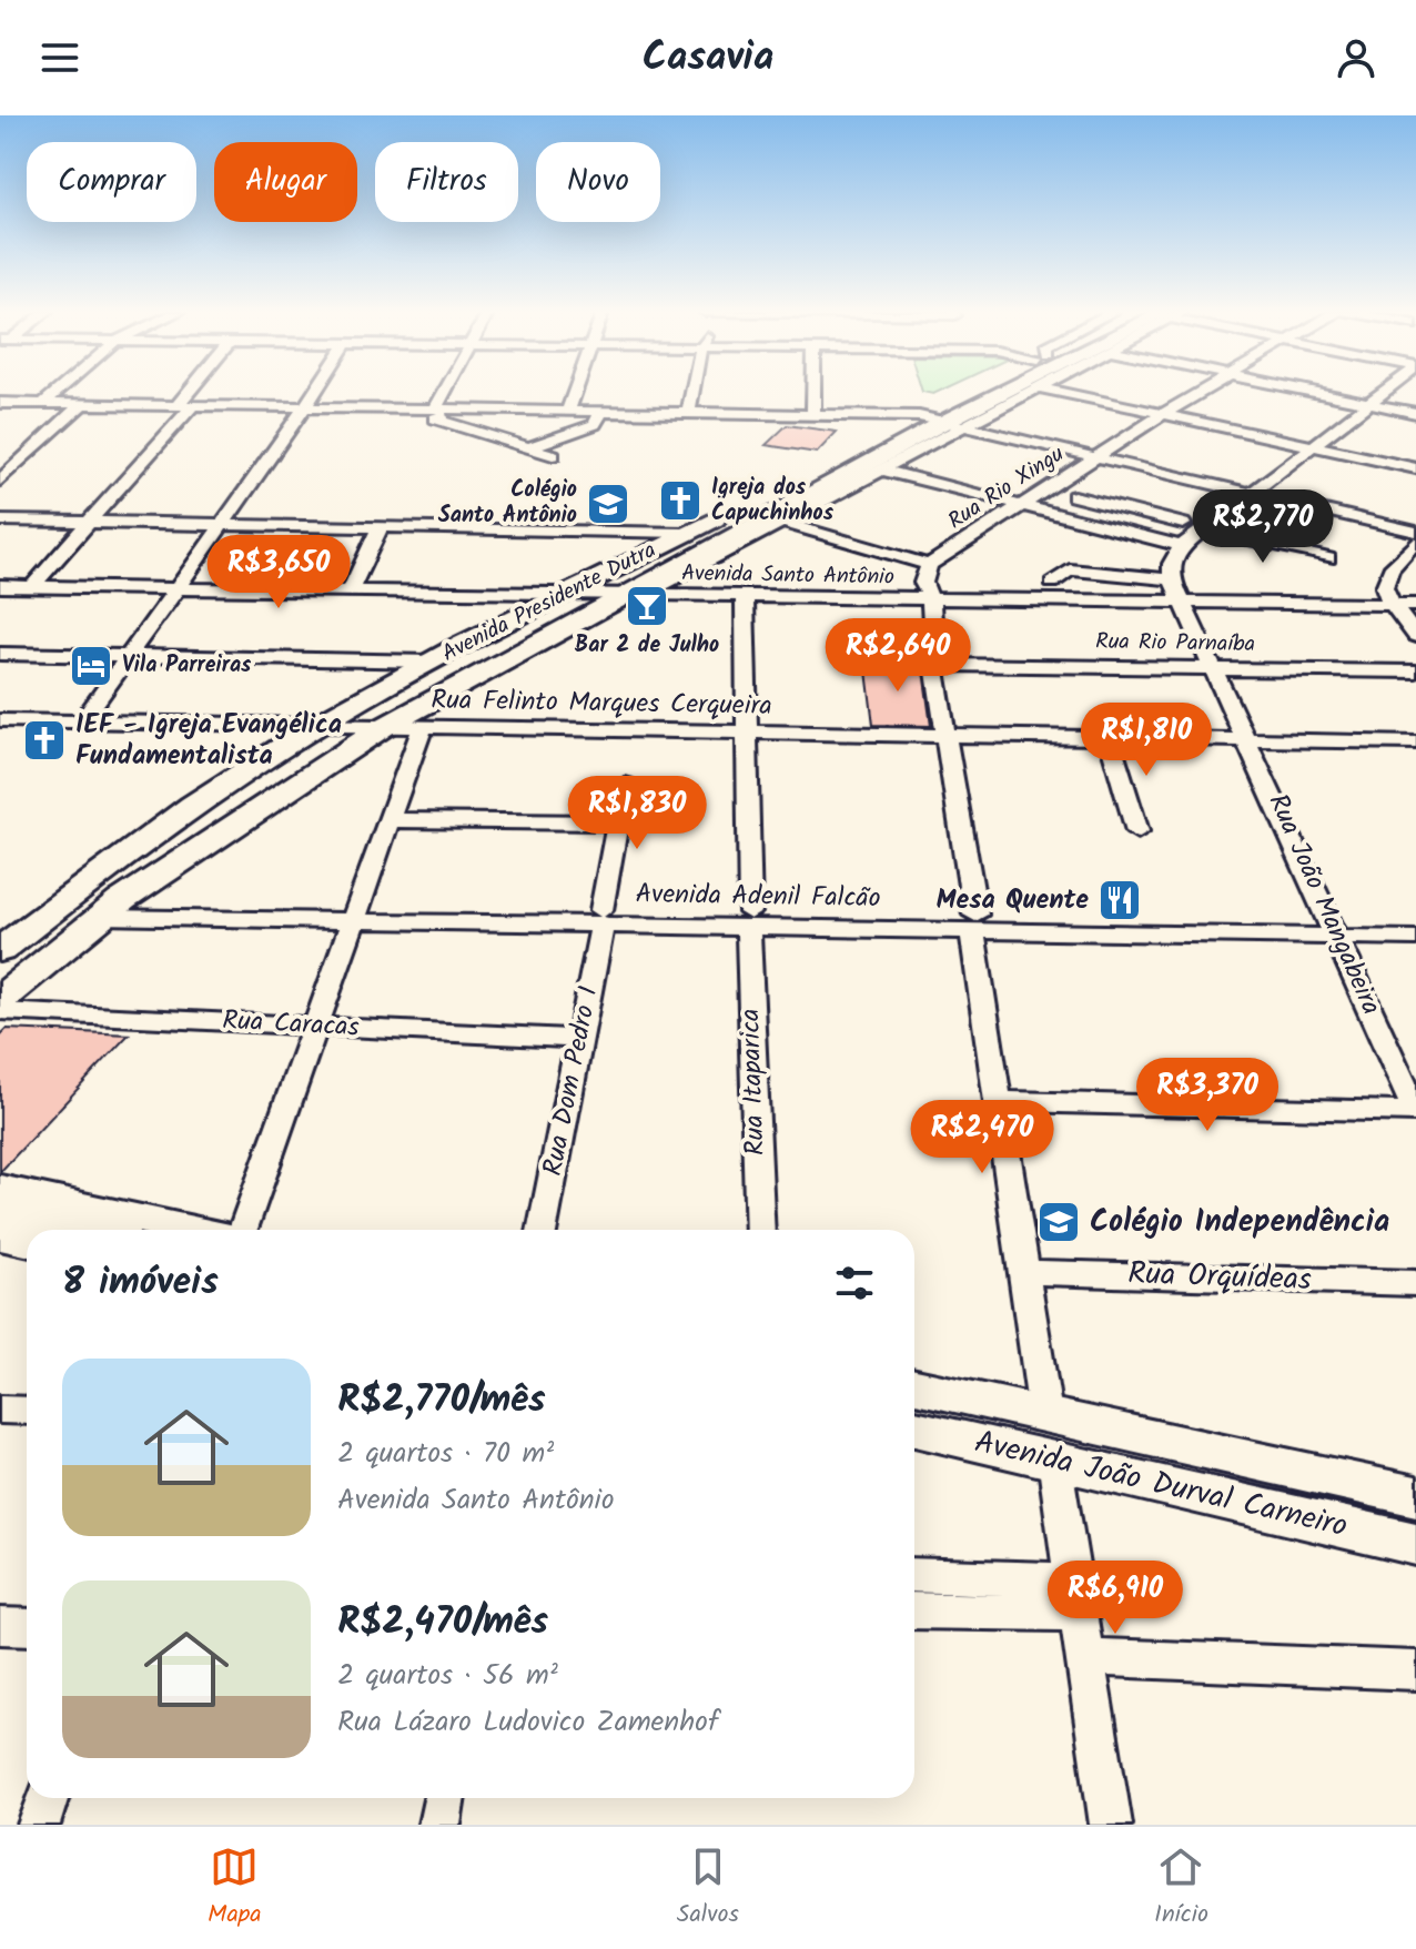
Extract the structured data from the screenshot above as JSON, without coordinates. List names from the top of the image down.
{
  "streets": {
    "highway": ["Avenida Presidente Dutra"],
    "main road": ["Avenida João Durval Carneiro"],
    "street": [
      "Rua Rio Xingu",
      "Avenida Santo Antônio",
      "Rua Rio Parnaíba",
      "Rua Felinto Marques Cerqueira",
      "Avenida Adenil Falcão",
      "Rua João Mangabeira",
      "Rua Caracas",
      "Rua Dom Pedro I",
      "Rua Itaparica",
      "Rua Orquídeas"
    ]
  },
  "crossings": [
    ["Avenida Santo Antônio", "Avenida Presidente Dutra"],
    ["Avenida Santo Antônio", "Rua João Mangabeira"],
    ["Avenida Santo Antônio", "Rua Itaparica"],
    ["Avenida Presidente Dutra", "Rua Felinto Marques Cerqueira"],
    ["Avenida Presidente Dutra", "Avenida Adenil Falcão"],
    ["Rua Rio Parnaíba", "Rua João Mangabeira"],
    ["Rua Felinto Marques Cerqueira", "Rua João Mangabeira"],
    ["Rua Felinto Marques Cerqueira", "Rua Itaparica"],
    ["Avenida Adenil Falcão", "Rua João Mangabeira"],
    ["Avenida Adenil Falcão", "Rua Dom Pedro I"],
    ["Avenida Adenil Falcão", "Rua Itaparica"],
    ["Rua Caracas", "Rua Dom Pedro I"]
  ],
  "places": {
    "church": ["Igreja dos Capuchinhos", "IEF - Igreja Evangélica Fundamentalista"],
    "school or university": ["Colégio Santo Antônio", "Colégio Independência"],
    "bar": ["Bar 2 de Julho"],
    "hotel": ["Vila Parreiras"],
    "restaurant": ["Mesa Quente"]
  },
  "page": {
    "header": "Casavia",
    "chip": [
      "Comprar",
      "Alugar",
      "Filtros",
      "Novo"
    ],
    "price": [
      "R$2,770",
      "R$3,650",
      "R$2,640",
      "R$1,810",
      "R$1,830",
      "R$3,370",
      "R$2,470",
      "R$6,910"
    ],
    "heading": "8 imóveis",
    "list": [
      {
        "name": "R$2,770/mês",
        "note": "2 quartos · 70 m² · Avenida Santo Antônio"
      },
      {
        "name": "R$2,470/mês",
        "note": "2 quartos · 56 m² · Rua Lázaro Ludovico Zamenhof"
      }
    ],
    "tabs": ["Mapa", "Salvos", "Início"]
  }
}
